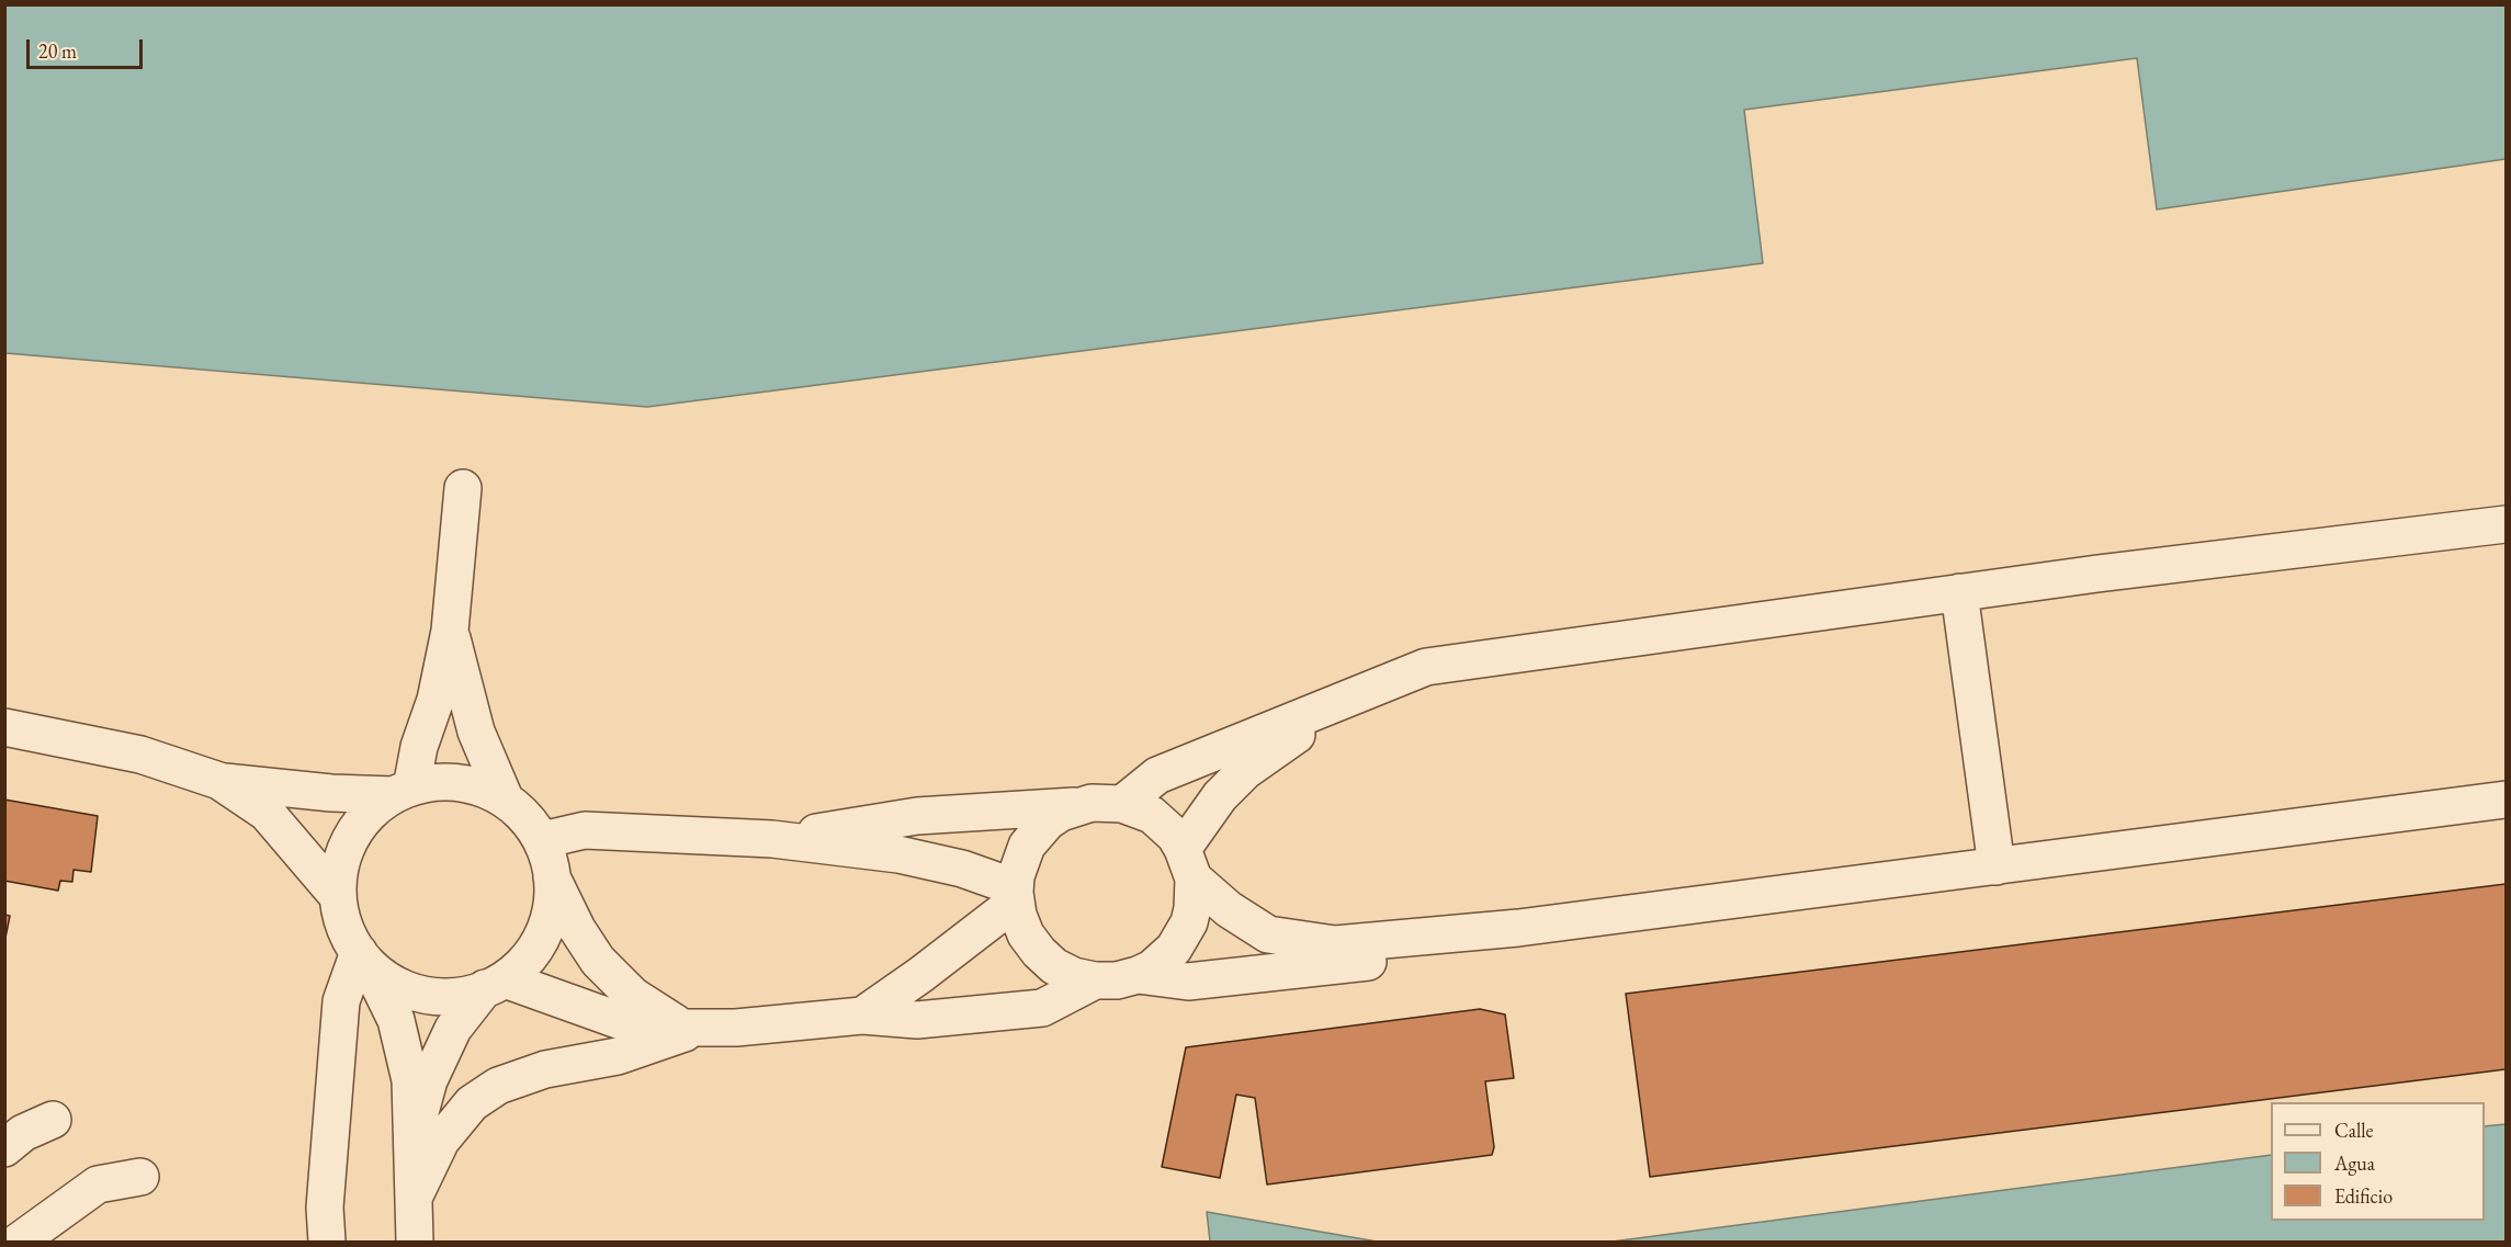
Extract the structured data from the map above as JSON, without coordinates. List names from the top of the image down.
{
  "legend": ["Calle", "Agua", "Edificio"],
  "scale_bar": "20 m"
}
